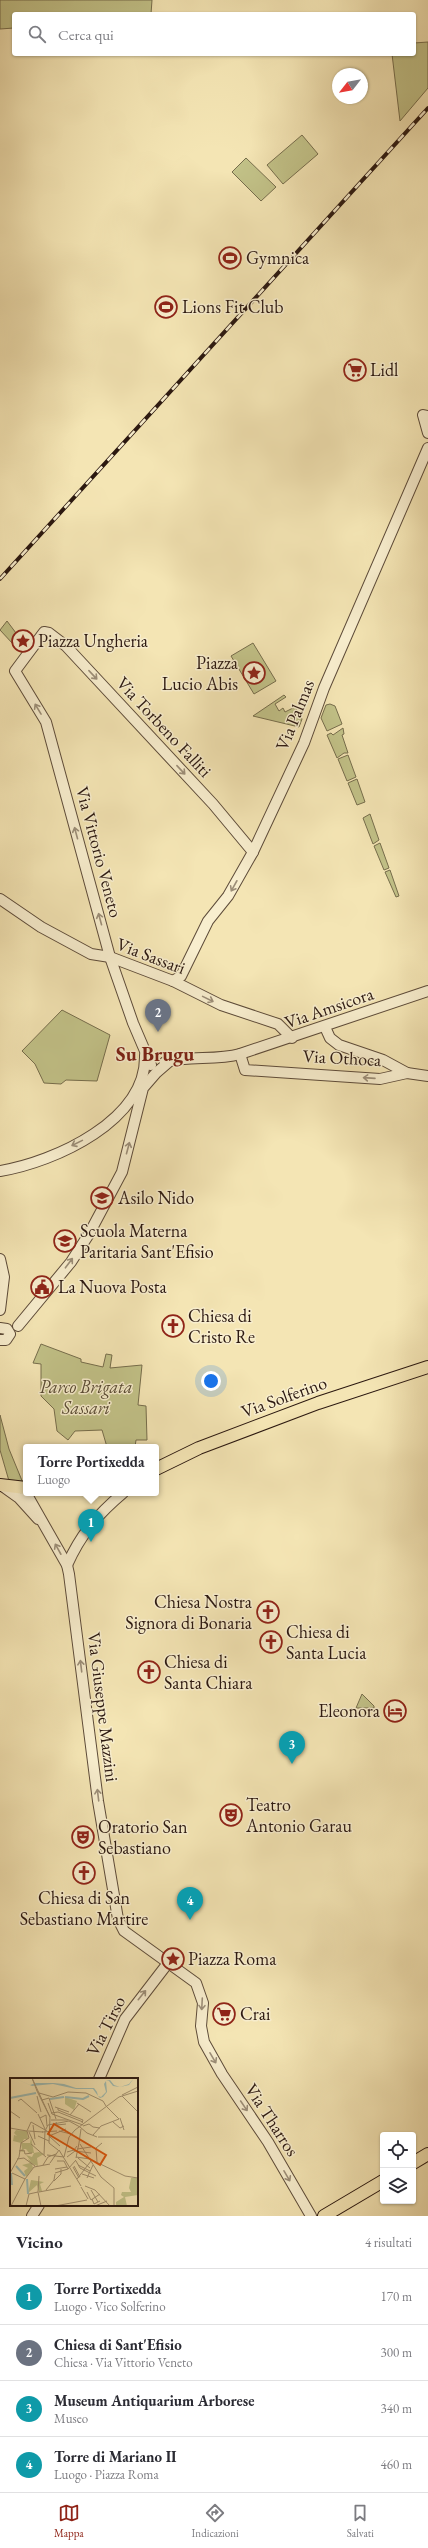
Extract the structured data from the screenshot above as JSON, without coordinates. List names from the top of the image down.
{
  "streets": {
    "main road": ["Via Solferino"],
    "street": [
      "Via Palmas",
      "Via Torbeno Falliti",
      "Via Vittorio Veneto",
      "Via Sassari",
      "Via Amsicora",
      "Via Othoca",
      "Via Giuseppe Mazzini",
      "Via Tirso",
      "Via Tharros"
    ]
  },
  "crossings": [
    ["Via Palmas", "Via Torbeno Falliti"],
    ["Via Palmas", "Via Sassari"],
    ["Via Torbeno Falliti", "Via Vittorio Veneto"],
    ["Via Vittorio Veneto", "Via Sassari"],
    ["Via Vittorio Veneto", "Via Amsicora"],
    ["Via Sassari", "Via Amsicora"],
    ["Via Amsicora", "Via Othoca"],
    ["Via Giuseppe Mazzini", "Via Tirso"],
    ["Via Giuseppe Mazzini", "Via Tharros"],
    ["Via Tirso", "Via Tharros"]
  ],
  "one_way": [
    "Via Torbeno Falliti",
    "Via Vittorio Veneto",
    "Via Sassari",
    "Via Othoca",
    "Via Giuseppe Mazzini",
    "Via Tirso",
    "Via Tharros"
  ],
  "districts": ["Su Brugu"],
  "parks": ["Parco Brigata Sassari"],
  "places": {
    "sports": ["Gymnica", "Lions Fit Club"],
    "supermarket": ["Lidl", "Crai"],
    "place": ["Piazza Ungheria", "Piazza Lucio Abis", "Piazza Roma"],
    "school or university": ["Asilo Nido", "Scuola Materna Paritaria Sant'Efisio"],
    "public building": ["La Nuova Posta"],
    "church": [
      "Chiesa di Cristo Re",
      "Chiesa Nostra Signora di Bonaria",
      "Chiesa di Santa Lucia",
      "Chiesa di Santa Chiara",
      "Chiesa di San Sebastiano Martire"
    ],
    "hotel": ["Eleonora"],
    "theatre": ["Teatro Antonio Garau", "Oratorio San Sebastiano"]
  },
  "north": "bottom left",
  "page": {
    "search": "Cerca qui",
    "pins": [
      "2",
      "1",
      "3",
      "4"
    ],
    "popup": ["Torre Portixedda", "Luogo"],
    "heading": ["Vicino", "4 risultati"],
    "list": [
      {
        "mark": "1",
        "name": "Torre Portixedda",
        "note": "Luogo · Vico Solferino",
        "value": "170 m"
      },
      {
        "mark": "2",
        "name": "Chiesa di Sant'Efisio",
        "note": "Chiesa · Via Vittorio Veneto",
        "value": "300 m"
      },
      {
        "mark": "3",
        "name": "Museum Antiquarium Arborese",
        "note": "Museo",
        "value": "340 m"
      },
      {
        "mark": "4",
        "name": "Torre di Mariano II",
        "note": "Luogo · Piazza Roma",
        "value": "460 m"
      }
    ],
    "nav": ["Mappa", "Indicazioni", "Salvati"]
  }
}
